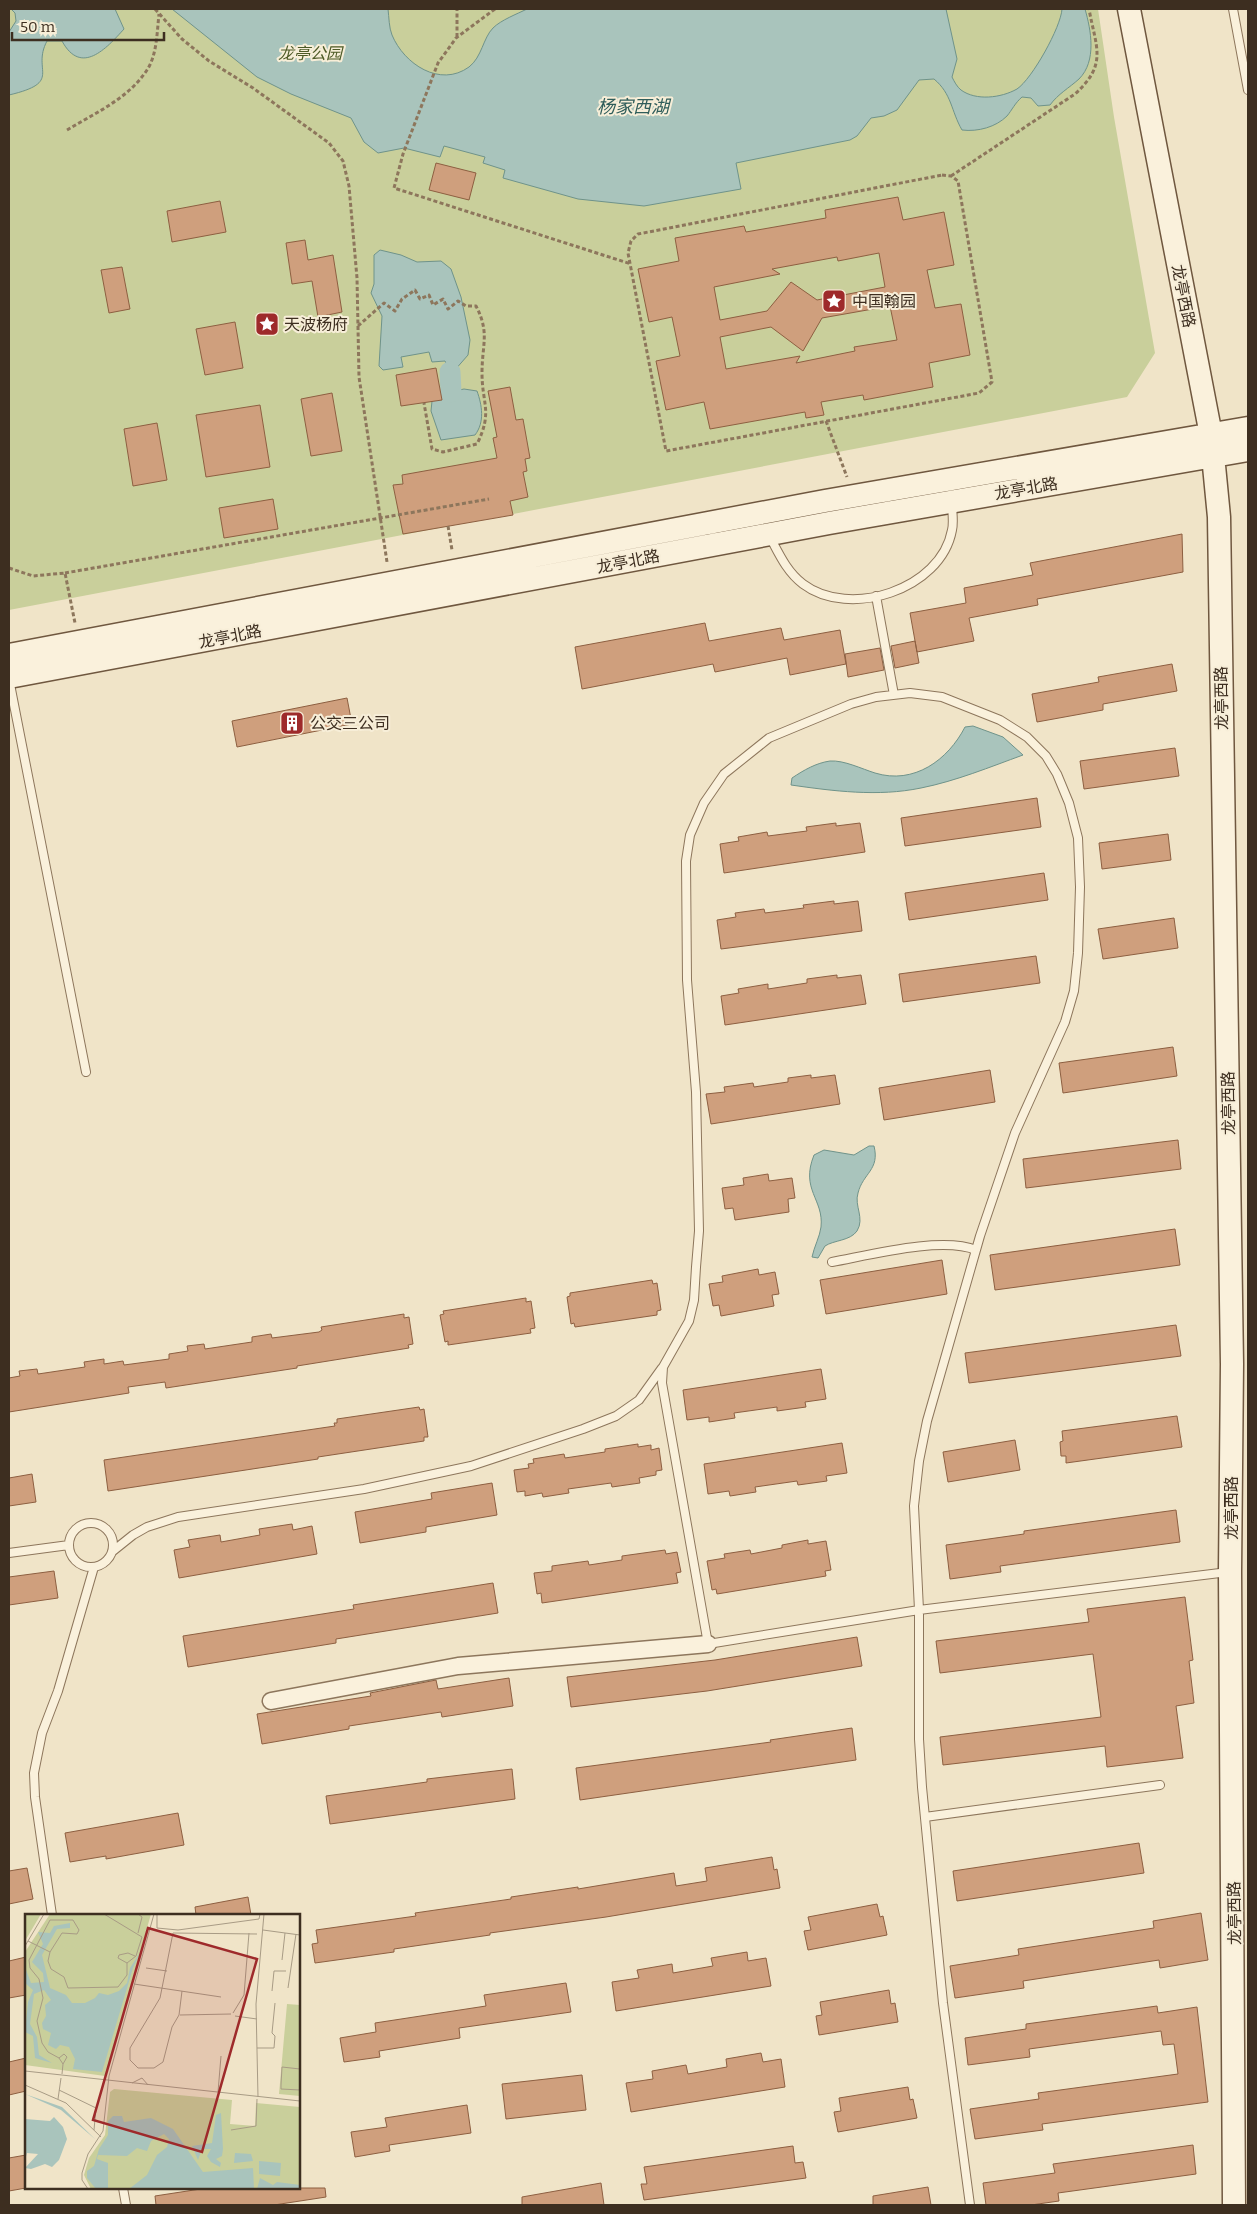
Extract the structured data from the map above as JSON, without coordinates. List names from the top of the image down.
{
  "streets": {
    "main road": ["龙亭西路", "龙亭北路"]
  },
  "crossings": [
    ["龙亭西路", "龙亭北路"]
  ],
  "water": ["杨家西湖"],
  "parks": ["龙亭公园"],
  "places": {
    "place": ["中国翰园", "天波杨府"],
    "building": ["公交三公司"]
  },
  "scale_bar": "50 m"
}
